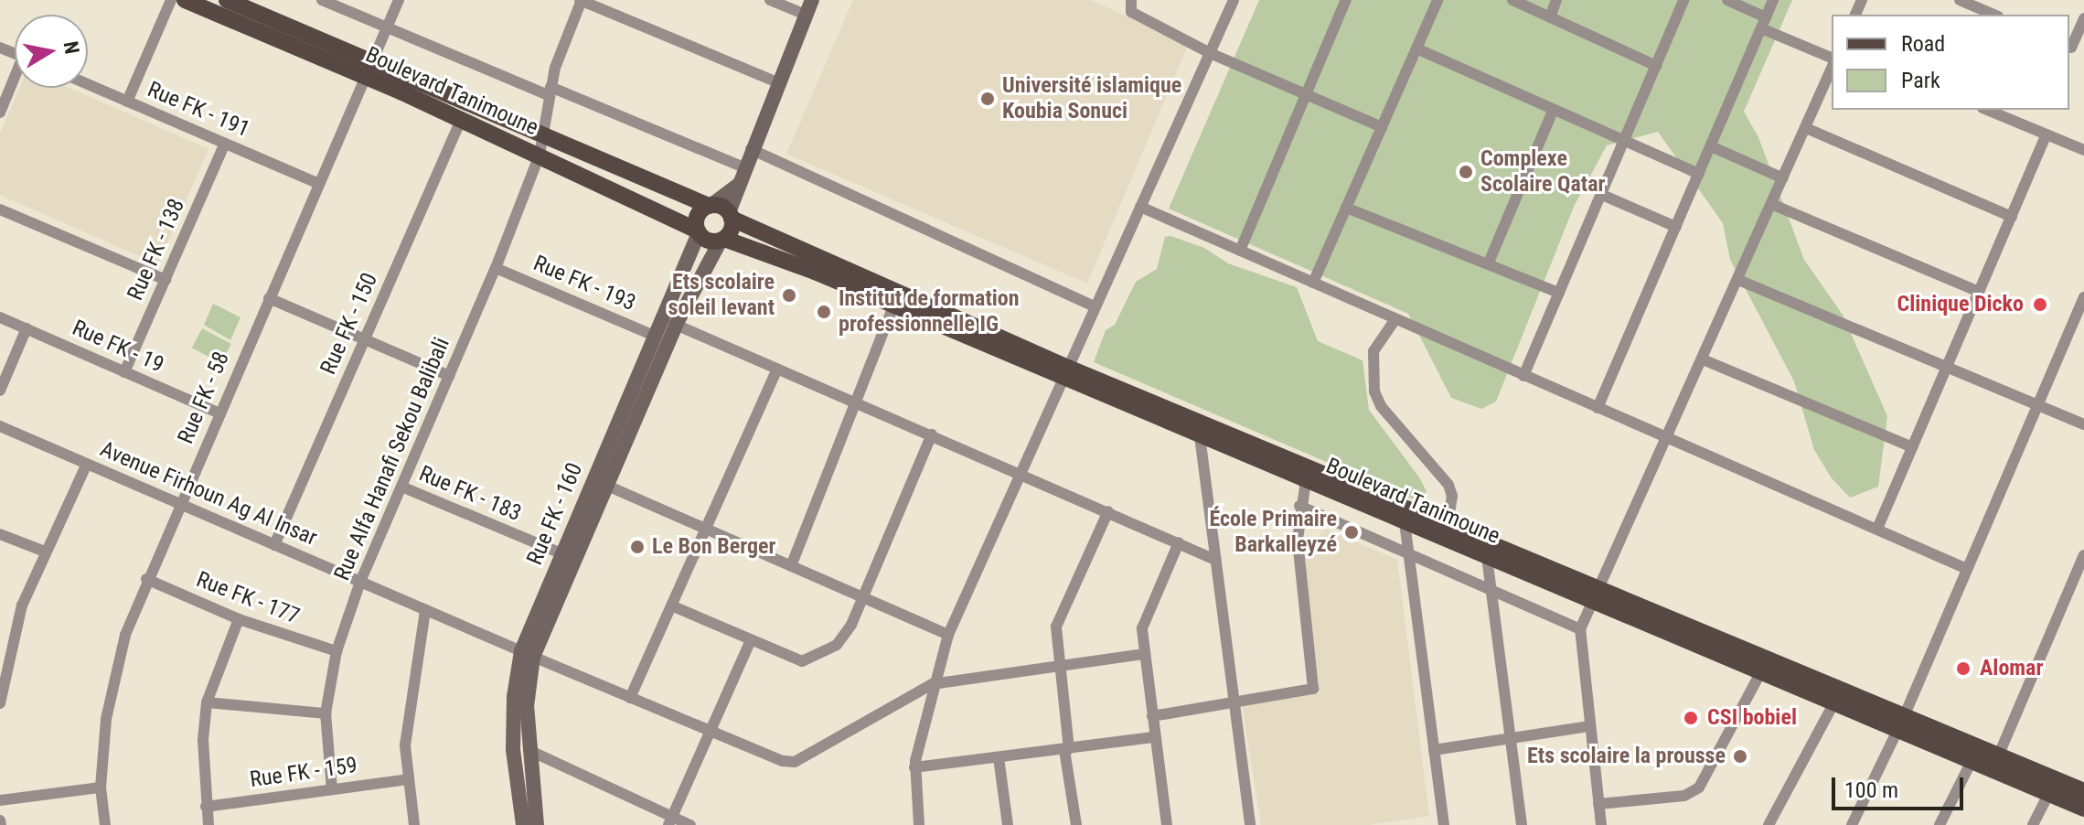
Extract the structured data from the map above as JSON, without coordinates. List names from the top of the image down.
{
  "streets": {
    "main road": ["Boulevard Tanimoune", "Rue FK - 160"],
    "street": [
      "Rue FK - 191",
      "Rue FK - 138",
      "Rue FK - 193",
      "Rue FK - 150",
      "Rue FK - 19",
      "Rue FK - 58",
      "Rue Alfa Hanafi Sekou Balibali",
      "Avenue Firhoun Ag Al Insar",
      "Rue FK - 183",
      "Rue FK - 177",
      "Rue FK - 159"
    ]
  },
  "crossings": [
    ["Boulevard Tanimoune", "Rue FK - 150"],
    ["Boulevard Tanimoune", "Rue FK - 58"],
    ["Boulevard Tanimoune", "Rue Alfa Hanafi Sekou Balibali"],
    ["Boulevard Tanimoune", "Rue FK - 160"],
    ["Rue FK - 191", "Rue FK - 138"],
    ["Rue FK - 191", "Rue FK - 58"],
    ["Rue FK - 138", "Rue FK - 19"],
    ["Rue FK - 193", "Rue Alfa Hanafi Sekou Balibali"],
    ["Rue FK - 193", "Rue FK - 160"],
    ["Rue FK - 150", "Avenue Firhoun Ag Al Insar"],
    ["Rue FK - 19", "Rue FK - 58"],
    ["Rue FK - 58", "Avenue Firhoun Ag Al Insar"],
    ["Rue FK - 58", "Rue FK - 177"],
    ["Rue Alfa Hanafi Sekou Balibali", "Avenue Firhoun Ag Al Insar"],
    ["Rue Alfa Hanafi Sekou Balibali", "Rue FK - 183"],
    ["Rue Alfa Hanafi Sekou Balibali", "Rue FK - 177"],
    ["Rue Alfa Hanafi Sekou Balibali", "Rue FK - 159"],
    ["Avenue Firhoun Ag Al Insar", "Rue FK - 160"],
    ["Rue FK - 183", "Rue FK - 160"]
  ],
  "places": [
    "Université islamique Koubia Sonuci",
    "Complexe Scolaire Qatar",
    "Ets scolaire soleil levant",
    "Clinique Dicko",
    "Institut de formation professionnelle IG",
    "École Primaire Barkalleyzé",
    "Le Bon Berger",
    "Alomar",
    "CSI bobiel",
    "Ets scolaire la prousse"
  ],
  "legend": ["Road", "Park"],
  "scale_bar": "100 m",
  "north": "right"
}
